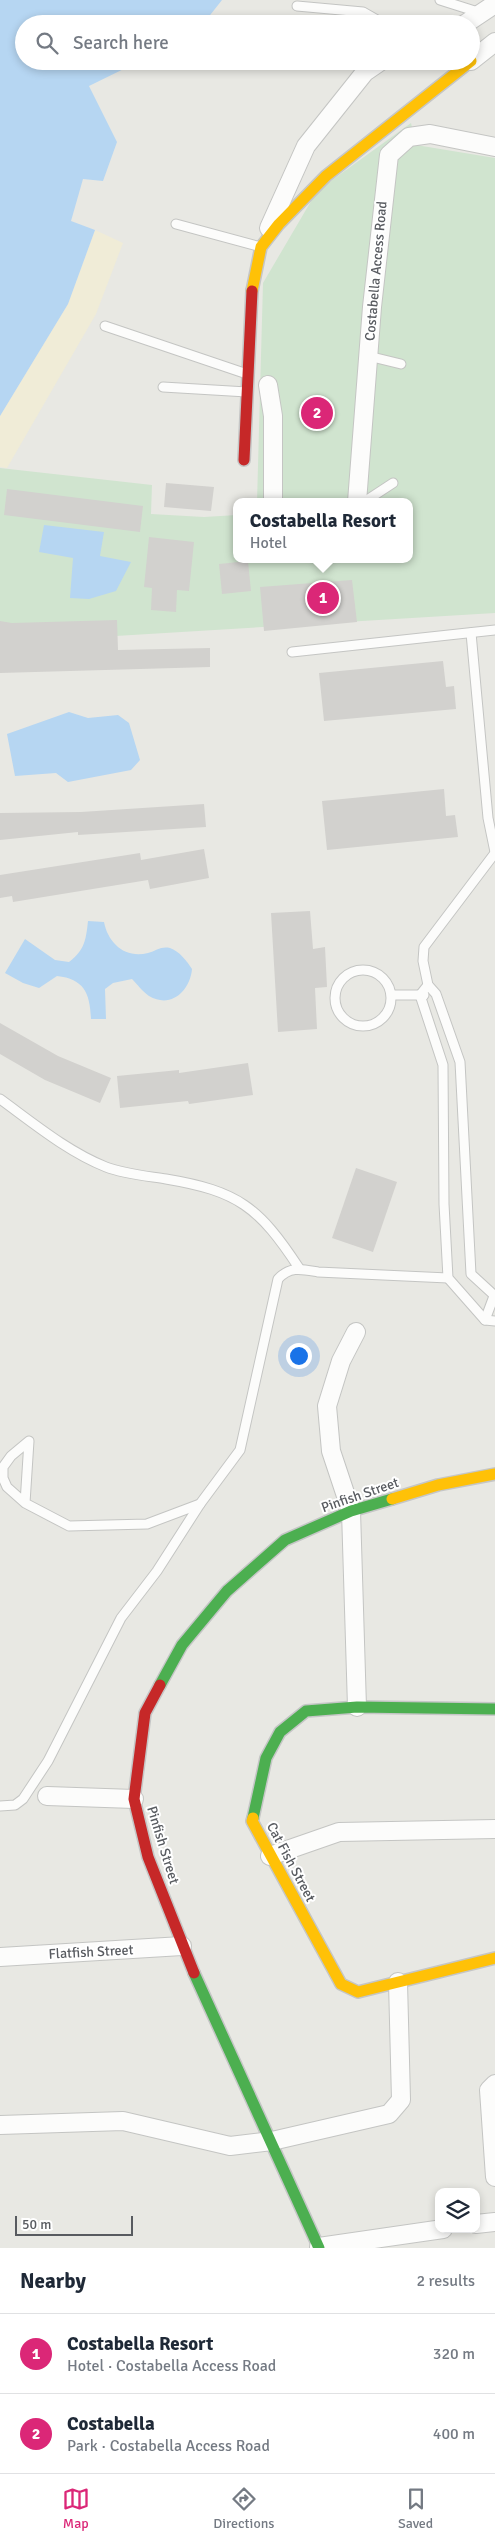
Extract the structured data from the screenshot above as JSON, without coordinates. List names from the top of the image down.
{
  "streets": {
    "street": [
      "Costabella Access Road",
      "Pinfish Street",
      "Cat Fish Street",
      "Flatfish Street"
    ]
  },
  "crossings": [
    ["Pinfish Street", "Flatfish Street"]
  ],
  "scale_bar": "50 m",
  "page": {
    "search": "Search here",
    "pins": ["2", "1"],
    "popup": ["Costabella Resort", "Hotel"],
    "scale": "50 m",
    "heading": ["Nearby", "2 results"],
    "list": [
      {
        "mark": "1",
        "name": "Costabella Resort",
        "note": "Hotel · Costabella Access Road",
        "value": "320 m"
      },
      {
        "mark": "2",
        "name": "Costabella",
        "note": "Park · Costabella Access Road",
        "value": "400 m"
      }
    ],
    "nav": ["Map", "Directions", "Saved"]
  }
}
